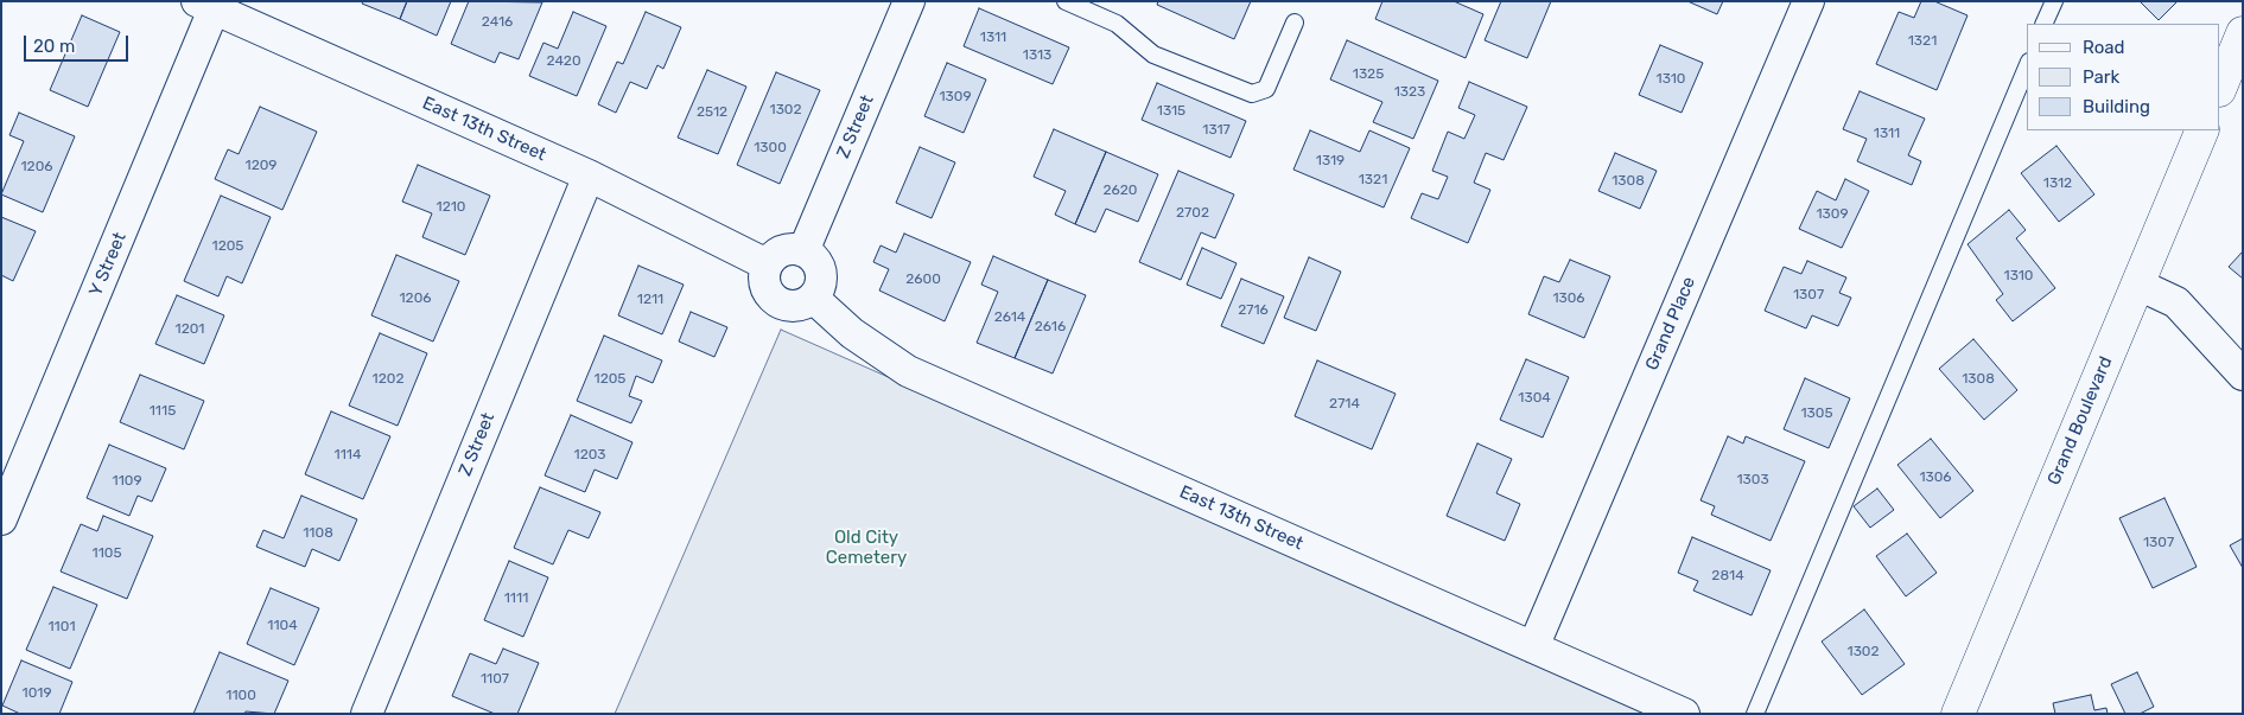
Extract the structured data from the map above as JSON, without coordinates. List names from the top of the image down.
{
  "streets": {
    "main road": ["Grand Boulevard"],
    "street": [
      "Z Street",
      "East 13th Street",
      "Y Street",
      "Grand Place"
    ]
  },
  "crossings": [
    ["Z Street", "East 13th Street"],
    ["East 13th Street", "Y Street"],
    ["East 13th Street", "Grand Place"]
  ],
  "parks": ["Old City Cemetery"],
  "house_numbers": [
    "2416",
    "1311",
    "1321",
    "1313",
    "2420",
    "1325",
    "1310",
    "1323",
    "1309",
    "1302",
    "1315",
    "2512",
    "1317",
    "1311",
    "1300",
    "1319",
    "1209",
    "1206",
    "1321",
    "1308",
    "1312",
    "2620",
    "1210",
    "2702",
    "1309",
    "1205",
    "1310",
    "2600",
    "1307",
    "1206",
    "1306",
    "1211",
    "2716",
    "2614",
    "2616",
    "1201",
    "1202",
    "1205",
    "1308",
    "1304",
    "2714",
    "1115",
    "1305",
    "1114",
    "1203",
    "1306",
    "1303",
    "1109",
    "1108",
    "1307",
    "1105",
    "2814",
    "1111",
    "1104",
    "1101",
    "1302",
    "1107",
    "1019",
    "1100"
  ],
  "legend": ["Road", "Park", "Building"],
  "scale_bar": "20 m"
}
